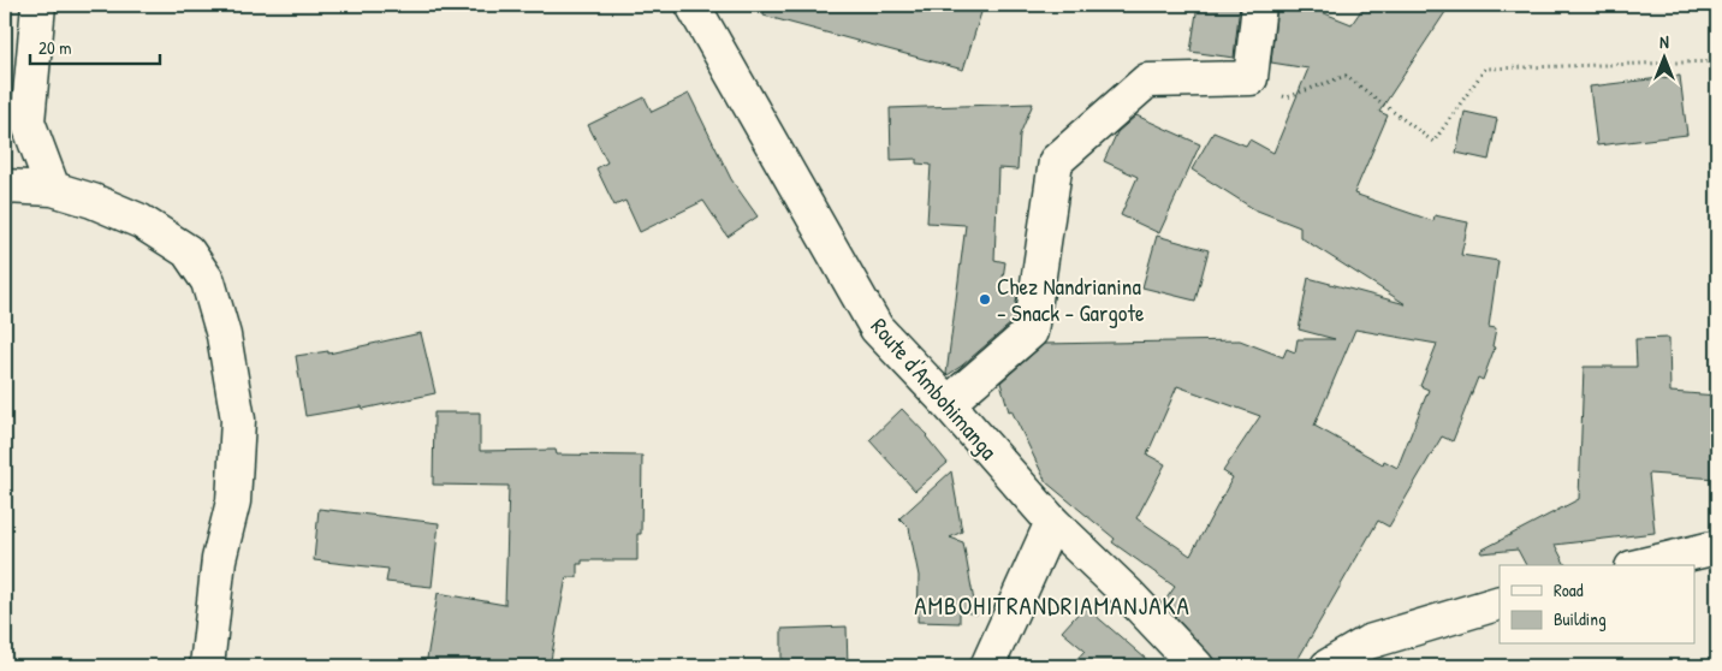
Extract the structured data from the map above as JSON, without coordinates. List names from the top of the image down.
{
  "streets": {
    "street": ["Route d'Ambohimanga"]
  },
  "districts": ["AMBOHITRANDRIAMANJAKA"],
  "places": ["Chez Nandrianina - Snack - Gargote"],
  "legend": ["Road", "Building"],
  "scale_bar": "20 m",
  "north": "top"
}
